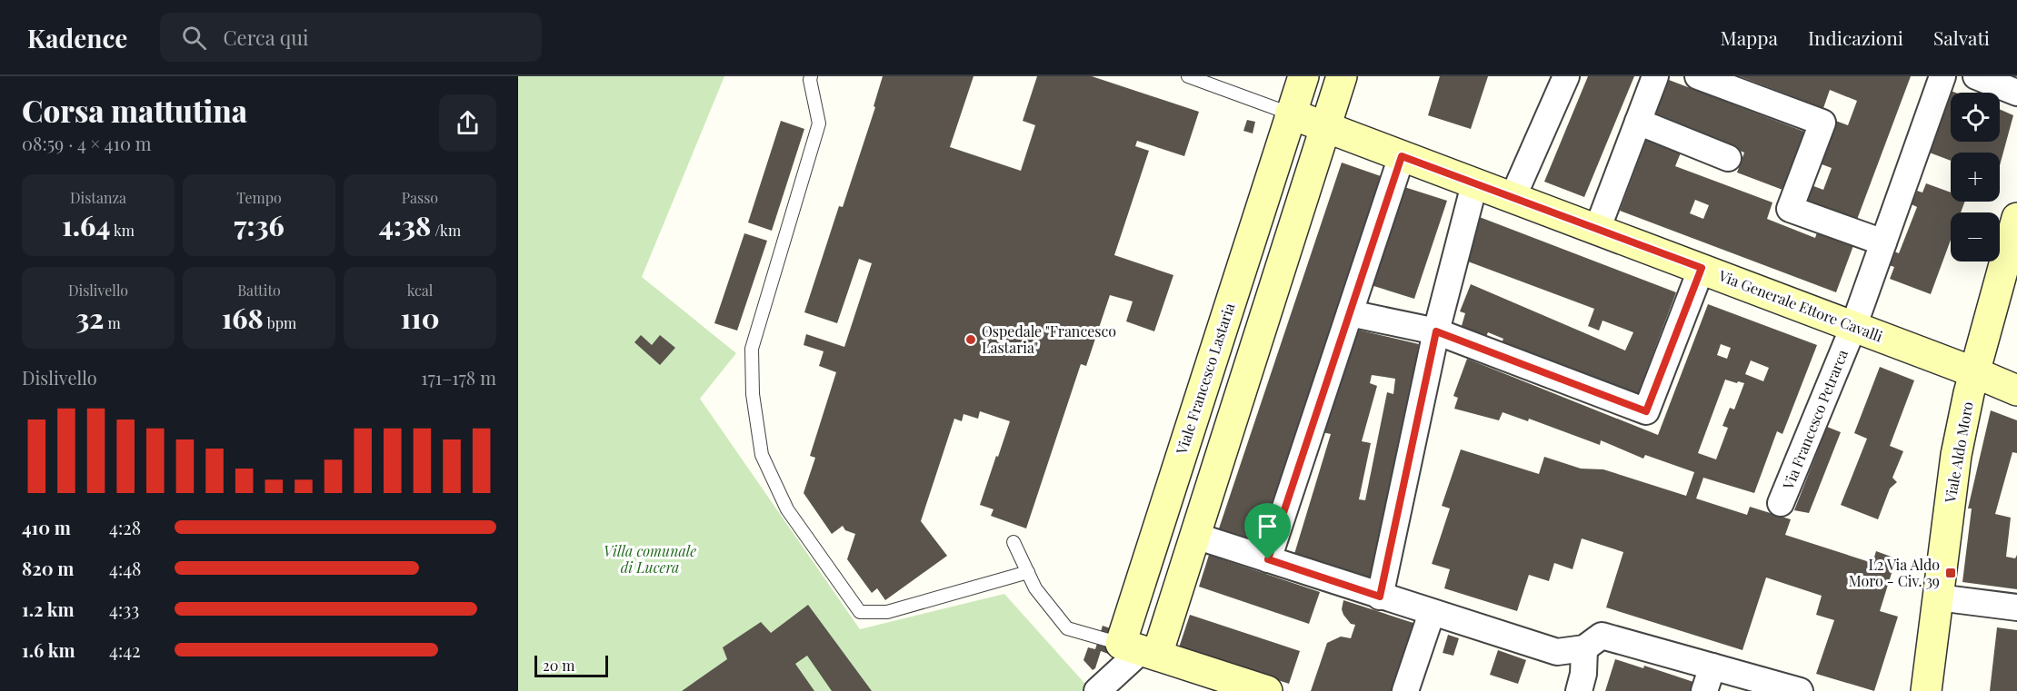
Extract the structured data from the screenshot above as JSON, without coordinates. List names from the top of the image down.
{
  "streets": {
    "street": [
      "Via Generale Ettore Cavalli",
      "Viale Francesco Lastaria",
      "Via Francesco Petrarca",
      "Viale Aldo Moro"
    ]
  },
  "crossings": [
    ["Via Generale Ettore Cavalli", "Viale Francesco Lastaria"],
    ["Via Generale Ettore Cavalli", "Via Francesco Petrarca"],
    ["Via Generale Ettore Cavalli", "Viale Aldo Moro"]
  ],
  "parks": ["Villa comunale di Lucera"],
  "places": {
    "other": ["Ospedale \"Francesco Lastaria\""],
    "transit": ["L2 Via Aldo Moro - Civ. 39"]
  },
  "scale_bar": "20 m",
  "page": {
    "header": "Kadence",
    "search": "Cerca qui",
    "nav": ["Mappa", "Indicazioni", "Salvati"],
    "heading": ["Corsa mattutina", "08:59 · 4 × 410 m"],
    "map_buttons": ["+", "−"],
    "stats": [
      ["Distanza", "1.64 km"],
      ["Tempo", "7:36"],
      ["Passo", "4:38 /km"],
      ["Dislivello", "32 m"],
      ["Battito", "168 bpm"],
      ["kcal", "110"]
    ],
    "chart": ["Dislivello", "171–178 m"],
    "list": [
      {
        "name": "410 m",
        "note": "4:28"
      },
      {
        "name": "820 m",
        "note": "4:48"
      },
      {
        "name": "1.2 km",
        "note": "4:33"
      },
      {
        "name": "1.6 km",
        "note": "4:42"
      }
    ],
    "scale": "20 m"
  }
}
